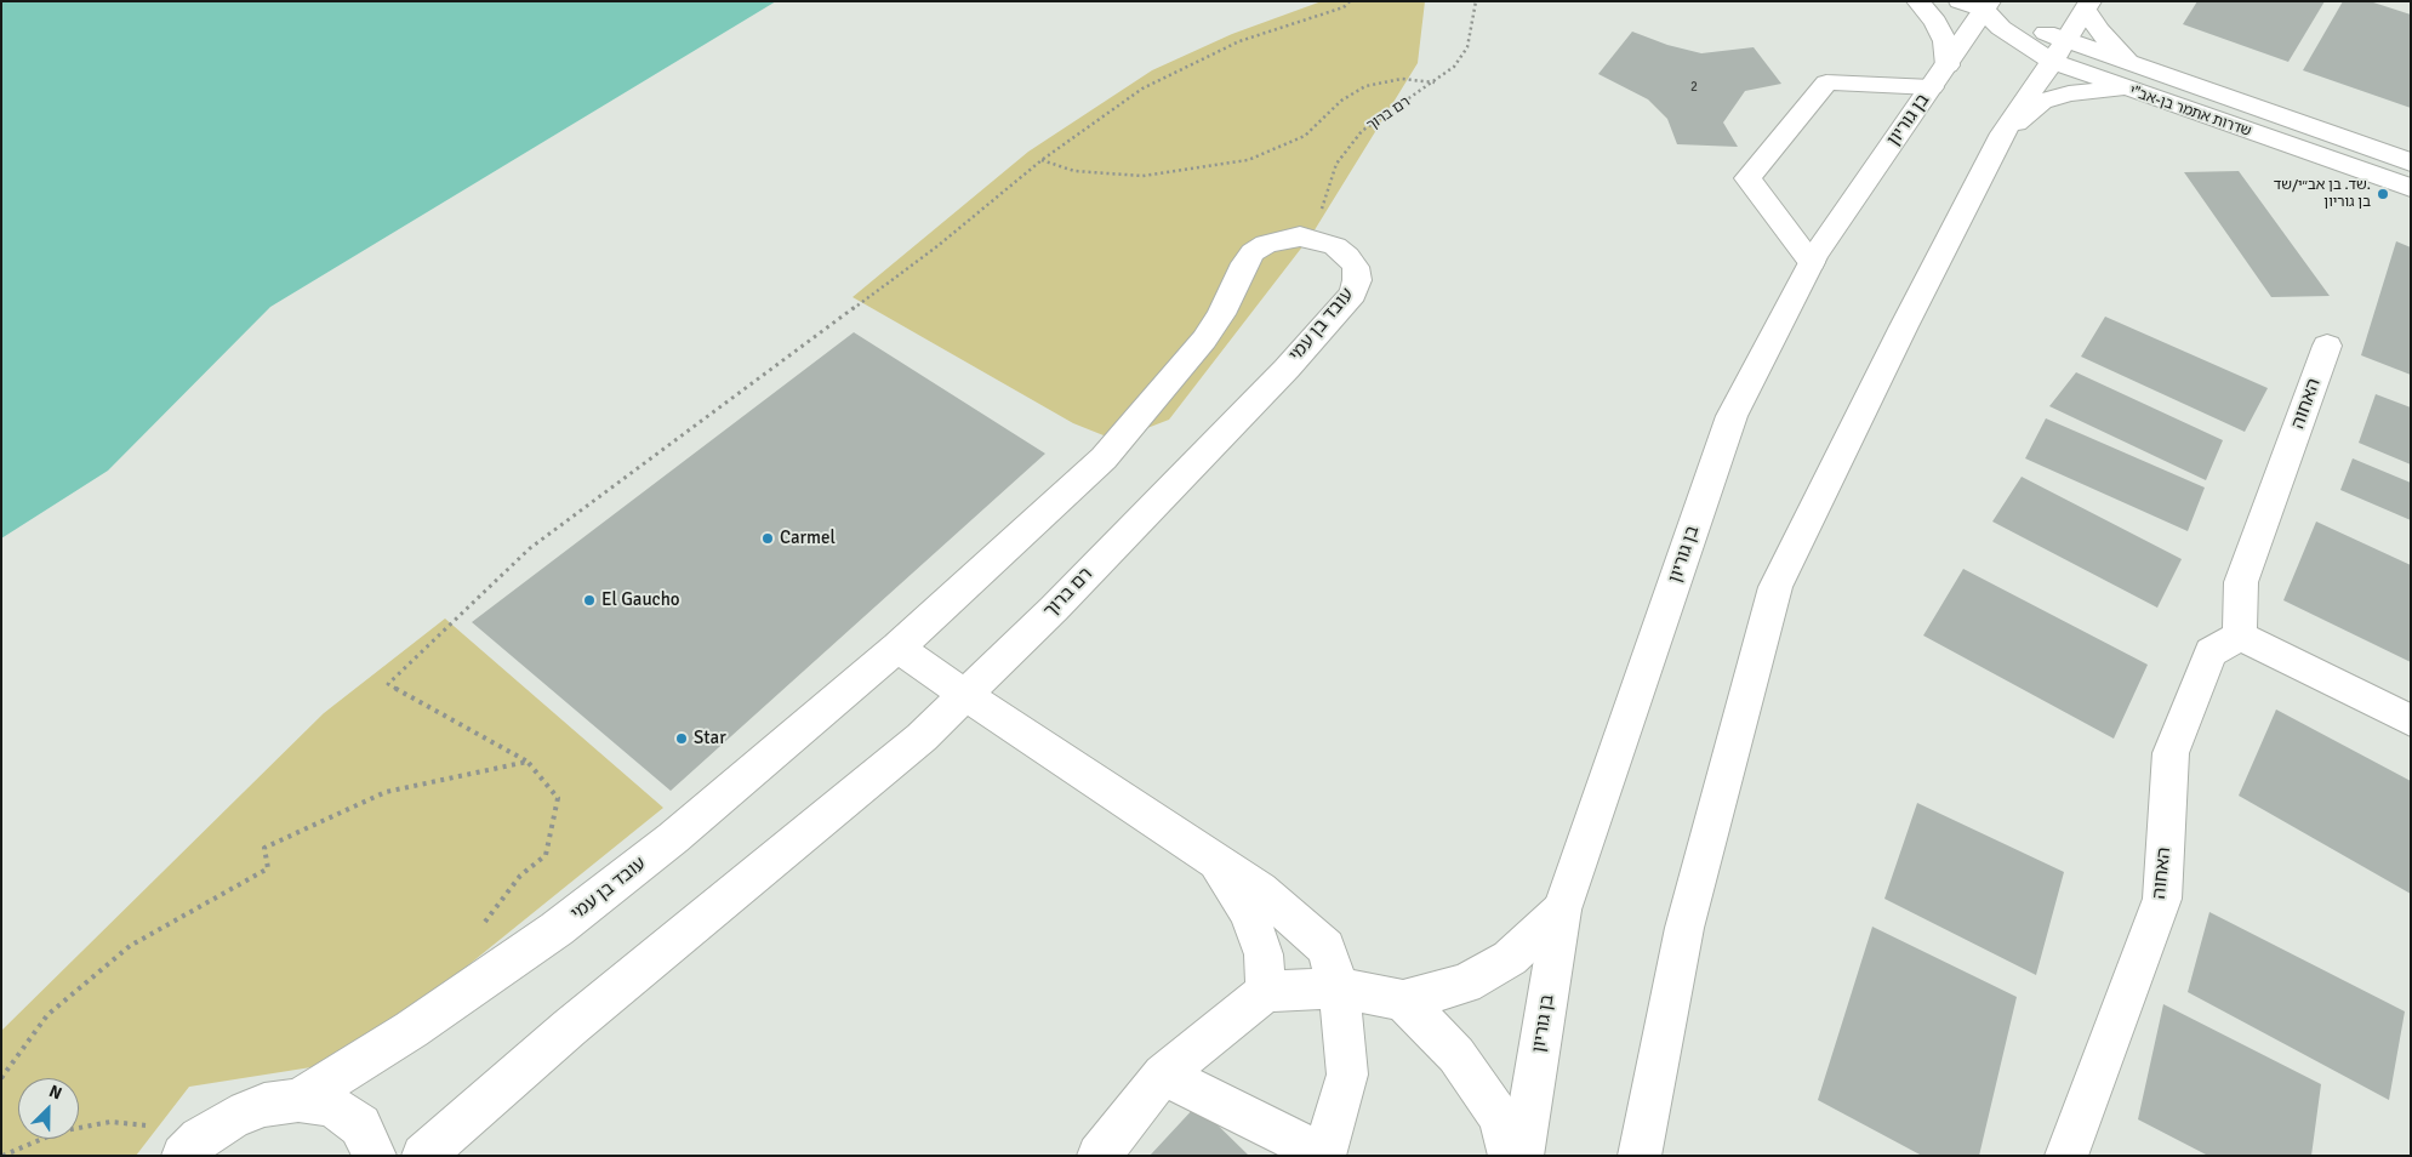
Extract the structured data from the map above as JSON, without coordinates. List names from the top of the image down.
{
  "streets": {
    "main road": [
      "שדרות אתמר בן-אב\"י",
      "רם ברוך",
      "בן גוריון",
      "עובד בן עמי",
      "האחוה"
    ]
  },
  "crossings": [
    ["שדרות אתמר בן-אב\"י", "בן גוריון"],
    ["רם ברוך", "עובד בן עמי"]
  ],
  "places": [
    "שד. בן אב״י/שד. בן גוריון",
    "Carmel",
    "El Gaucho",
    "Star"
  ],
  "house_numbers": ["2"],
  "north": "top right"
}
